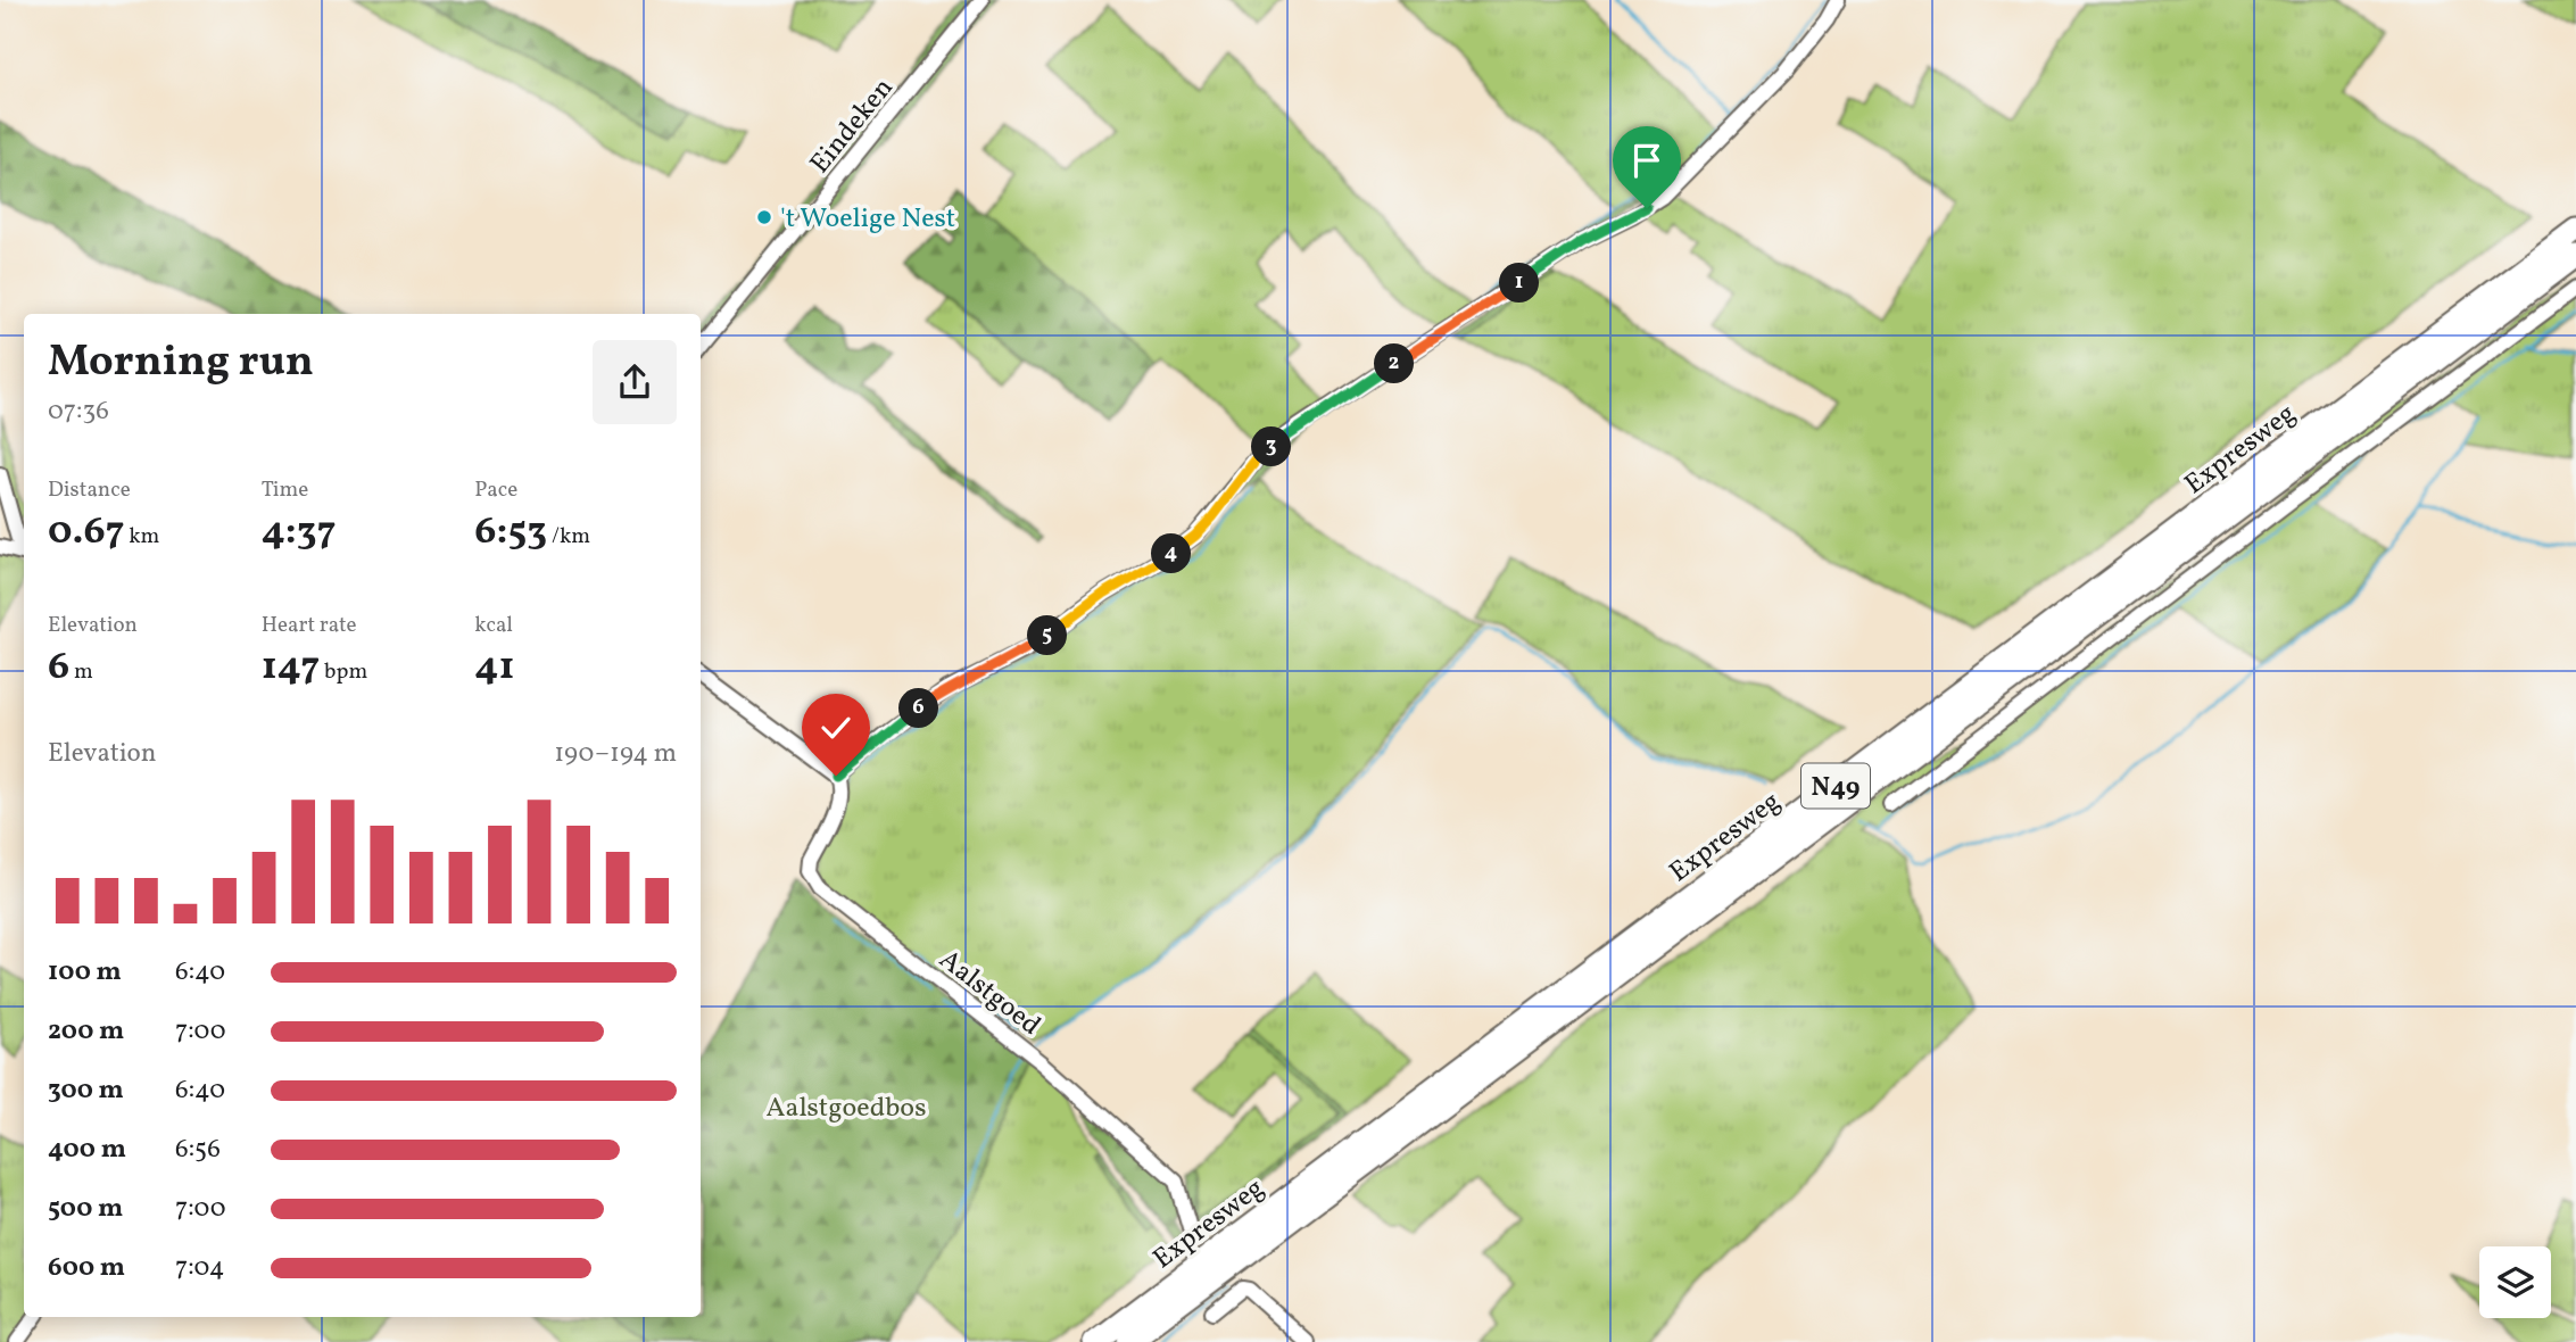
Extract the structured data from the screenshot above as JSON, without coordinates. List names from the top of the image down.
{
  "streets": {
    "highway": ["Expresweg", "N49"],
    "street": ["Eindeken", "Aalstgoed"]
  },
  "parks": ["Aalstgoedbos"],
  "places": ["'t Woelige Nest"],
  "page": {
    "pins": [
      "1",
      "2",
      "3",
      "4",
      "5",
      "6"
    ],
    "heading": ["Morning run", "07:36"],
    "stats": [
      ["Distance", "0.67 km"],
      ["Time", "4:37"],
      ["Pace", "6:53 /km"],
      ["Elevation", "6 m"],
      ["Heart rate", "147 bpm"],
      ["kcal", "41"]
    ],
    "chart": ["Elevation", "190–194 m"],
    "list": [
      {
        "name": "100 m",
        "note": "6:40"
      },
      {
        "name": "200 m",
        "note": "7:00"
      },
      {
        "name": "300 m",
        "note": "6:40"
      },
      {
        "name": "400 m",
        "note": "6:56"
      },
      {
        "name": "500 m",
        "note": "7:00"
      },
      {
        "name": "600 m",
        "note": "7:04"
      }
    ]
  }
}
